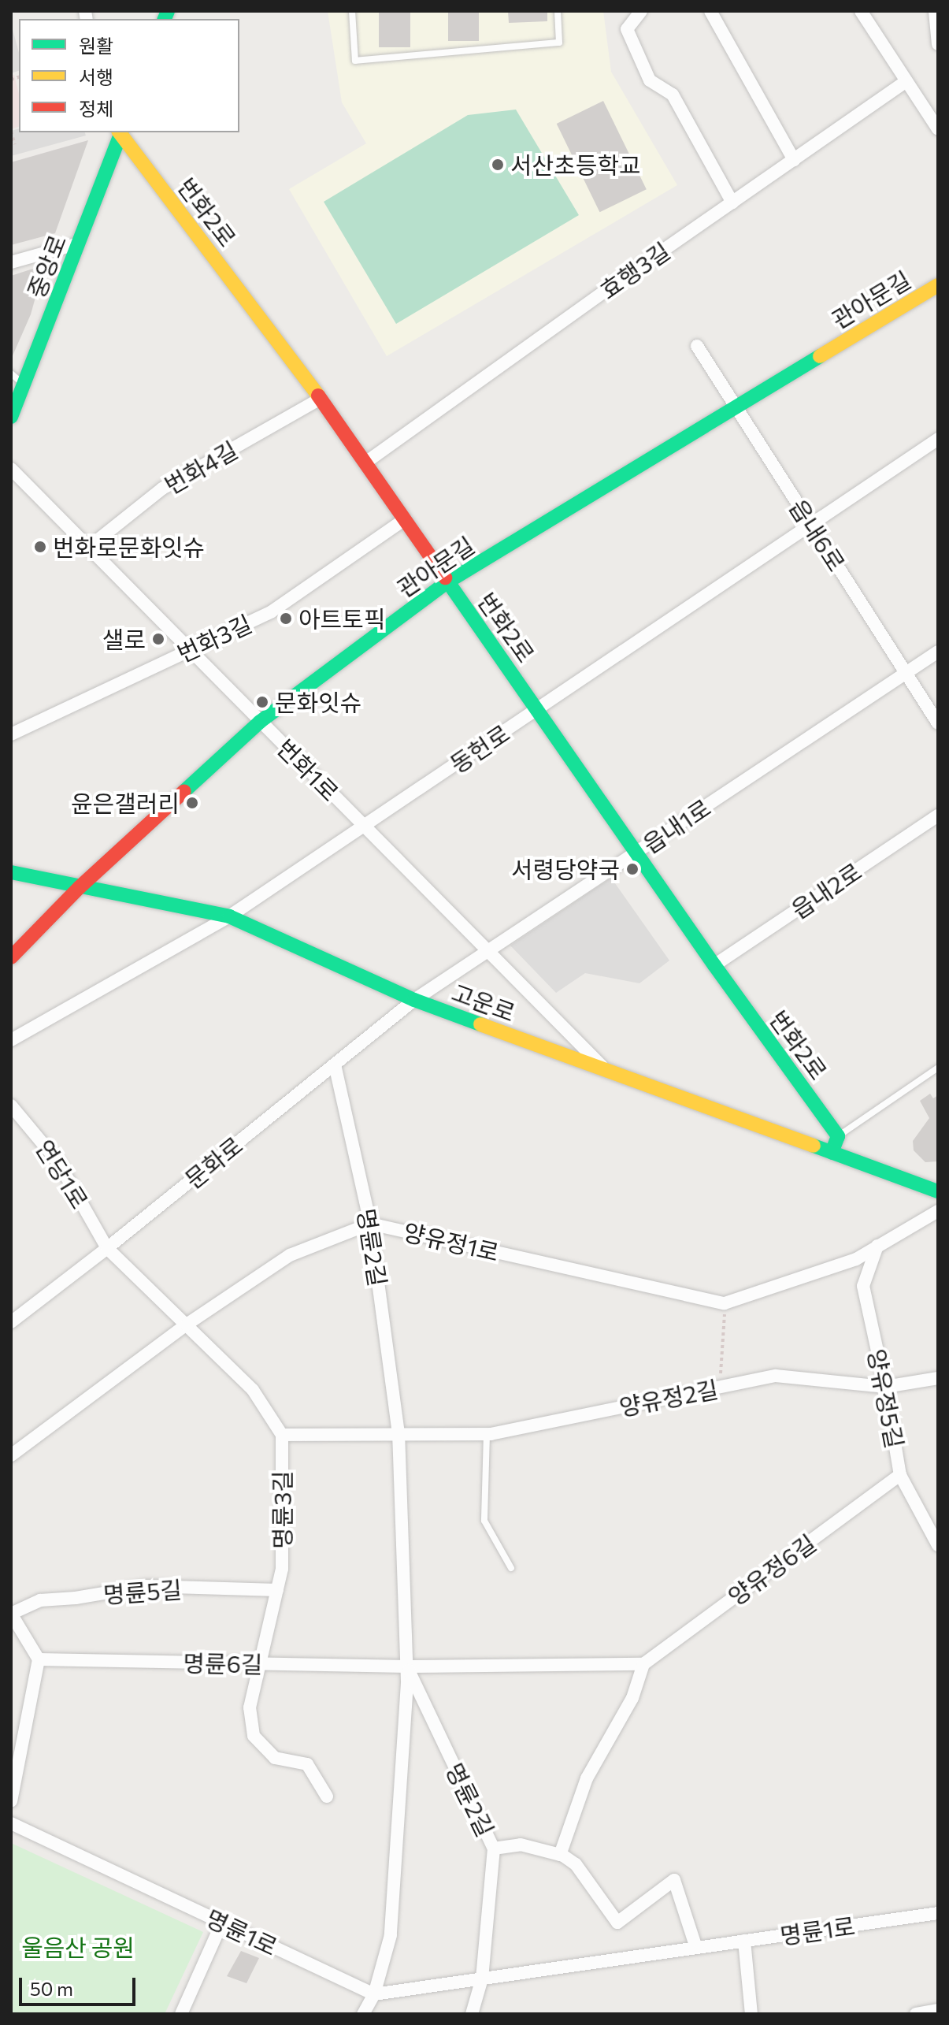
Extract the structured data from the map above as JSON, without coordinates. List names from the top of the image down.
{
  "streets": {
    "street": [
      "번화2로",
      "중앙로",
      "효행3길",
      "관아문길",
      "번화4길",
      "읍내6로",
      "번화3길",
      "동헌로",
      "번화1로",
      "읍내1로",
      "읍내2로",
      "고운로",
      "문화로",
      "연당1로",
      "양유정1로",
      "명륜2길",
      "양유정2길",
      "양유정5길",
      "명륜3길",
      "양유정6길",
      "명륜5길",
      "명륜6길",
      "명륜1로"
    ]
  },
  "crossings": [
    ["번화2로", "중앙로"],
    ["번화2로", "효행3길"],
    ["번화2로", "관아문길"],
    ["번화2로", "번화4길"],
    ["번화2로", "번화3길"],
    ["번화2로", "동헌로"],
    ["번화2로", "읍내1로"],
    ["번화2로", "읍내2로"],
    ["관아문길", "읍내6로"],
    ["관아문길", "번화1로"],
    ["관아문길", "고운로"],
    ["번화4길", "번화1로"],
    ["읍내6로", "동헌로"],
    ["읍내6로", "읍내1로"],
    ["번화3길", "번화1로"],
    ["동헌로", "번화1로"],
    ["동헌로", "고운로"],
    ["번화1로", "읍내1로"],
    ["번화1로", "고운로"],
    ["읍내1로", "고운로"],
    ["읍내1로", "문화로"],
    ["고운로", "문화로"],
    ["문화로", "연당1로"],
    ["문화로", "명륜2길"],
    ["양유정1로", "명륜2길"],
    ["명륜2길", "양유정2길"],
    ["명륜2길", "명륜6길"],
    ["명륜2길", "명륜1로"],
    ["양유정2길", "양유정5길"],
    ["양유정5길", "양유정6길"],
    ["명륜3길", "명륜5길"],
    ["명륜3길", "명륜6길"]
  ],
  "parks": ["울음산 공원"],
  "places": [
    "서산초등학교",
    "번화로문화잇슈",
    "아트토픽",
    "샐로",
    "문화잇슈",
    "윤은갤러리",
    "서령당약국"
  ],
  "legend": ["원활", "서행", "정체"],
  "scale_bar": "50 m"
}
